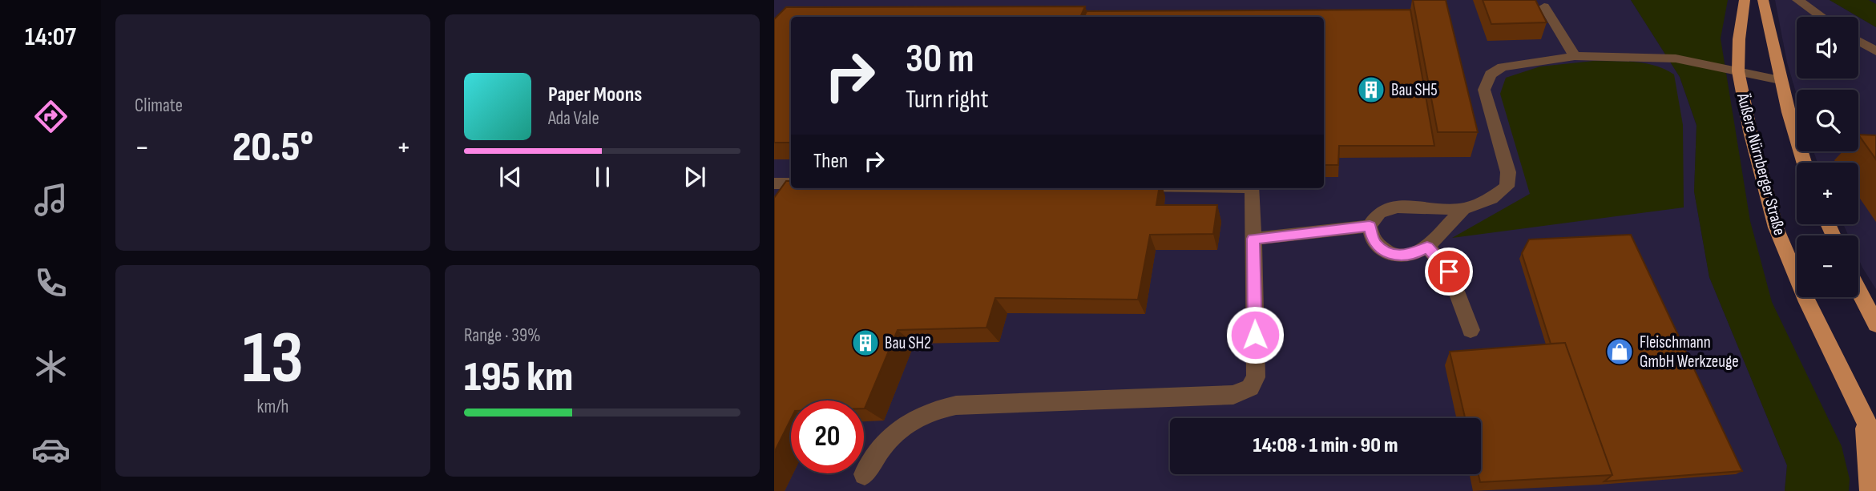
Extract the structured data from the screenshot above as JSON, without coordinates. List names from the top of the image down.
{
  "streets": {
    "main road": ["Äußere Nürnberger Straße"]
  },
  "places": {
    "building": ["Bau SH5", "Bau SH2"],
    "shop": ["Fleischmann GmbH Werkzeuge"]
  },
  "page": {
    "tabs": "14:07",
    "tile": [
      "Climate",
      ["13", "km/h"],
      ["Range · 39%", "195 km"]
    ],
    "map_buttons": ["+", "−"],
    "turn": ["30 m", "Turn right"],
    "song": ["Paper Moons", "Ada Vale"],
    "heat": ["−", "20.5°", "+"],
    "then": "Then",
    "limit": "20",
    "trip": "14:08 · 1 min · 90 m"
  }
}
